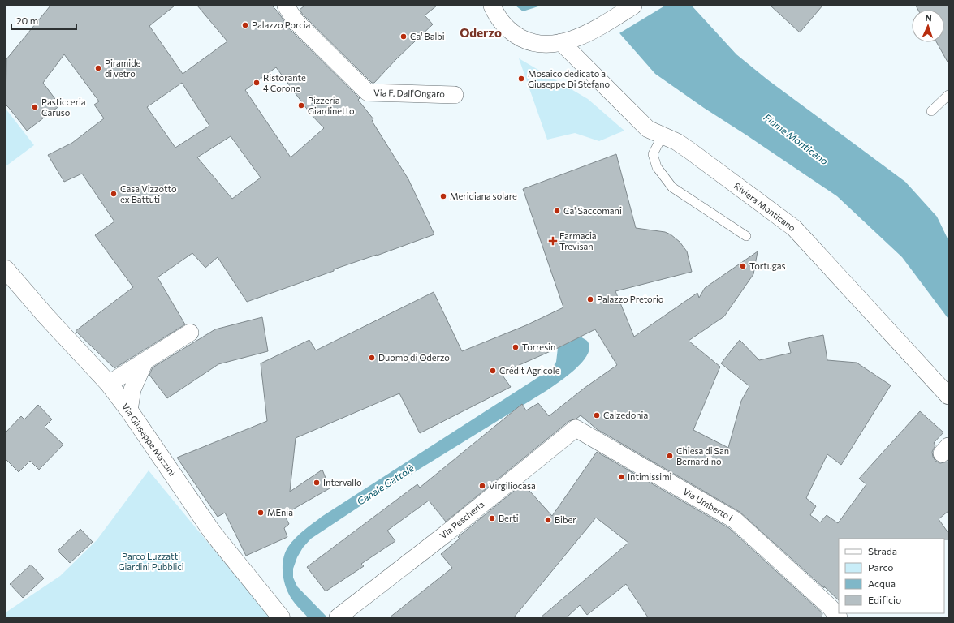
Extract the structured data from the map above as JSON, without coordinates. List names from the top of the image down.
{
  "streets": {
    "street": [
      "Via F. Dall'Ongaro",
      "Riviera Monticano",
      "Via Giuseppe Mazzini",
      "Via Umberto I",
      "Via Pescheria"
    ]
  },
  "crossings": [
    ["Via Umberto I", "Via Pescheria"]
  ],
  "districts": ["Oderzo"],
  "water": ["Fiume Monticano", "Canale Gattolè"],
  "parks": ["Parco Luzzatti Giardini Pubblici"],
  "places": {
    "other": [
      "Palazzo Porcia",
      "Ca' Balbi",
      "Piramide di vetro",
      "Mosaico dedicato a Giuseppe Di Stefano",
      "Ristorante 4 Corone",
      "Pizzeria Giardinetto",
      "Pasticceria Caruso",
      "Casa Vizzotto ex Battuti",
      "Meridiana solare",
      "Ca' Saccomani",
      "Tortugas",
      "Palazzo Pretorio",
      "Torresin",
      "Duomo di Oderzo",
      "Crédit Agricole",
      "Calzedonia",
      "Chiesa di San Bernardino",
      "Intimissimi",
      "Intervallo",
      "Virgiliocasa",
      "MEnia",
      "Berti",
      "Biber"
    ],
    "health": ["Farmacia Trevisan"]
  },
  "legend": [
    "Strada",
    "Parco",
    "Acqua",
    "Edificio"
  ],
  "scale_bar": "20 m",
  "north": "top"
}
